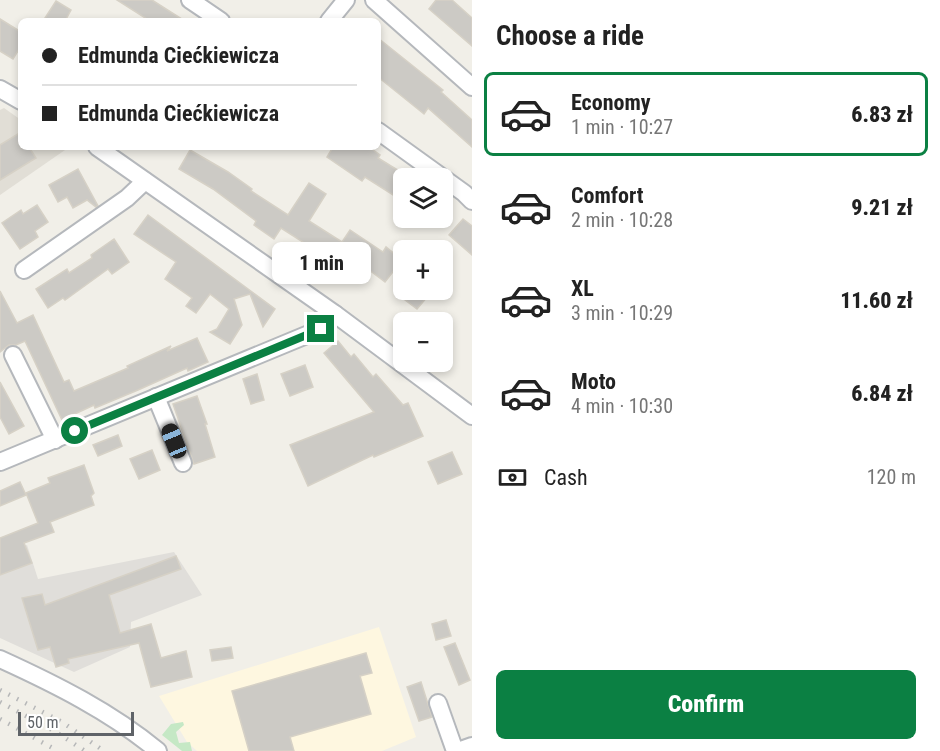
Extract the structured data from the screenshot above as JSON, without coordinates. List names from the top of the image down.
{
  "scale_bar": "50 m",
  "page": {
    "heading": "Choose a ride",
    "banner": ["Edmunda Ciećkiewicza", "Edmunda Ciećkiewicza"],
    "list": [
      {
        "name": "Economy",
        "note": "1 min · 10:27",
        "value": "6.83 zł"
      },
      {
        "name": "Comfort",
        "note": "2 min · 10:28",
        "value": "9.21 zł"
      },
      {
        "name": "XL",
        "note": "3 min · 10:29",
        "value": "11.60 zł"
      },
      {
        "name": "Moto",
        "note": "4 min · 10:30",
        "value": "6.84 zł"
      }
    ],
    "map_buttons": ["+", "−"],
    "bubble": "1 min",
    "pay": ["Cash", "120 m"],
    "buttons": "Confirm",
    "scale": "50 m"
  }
}
